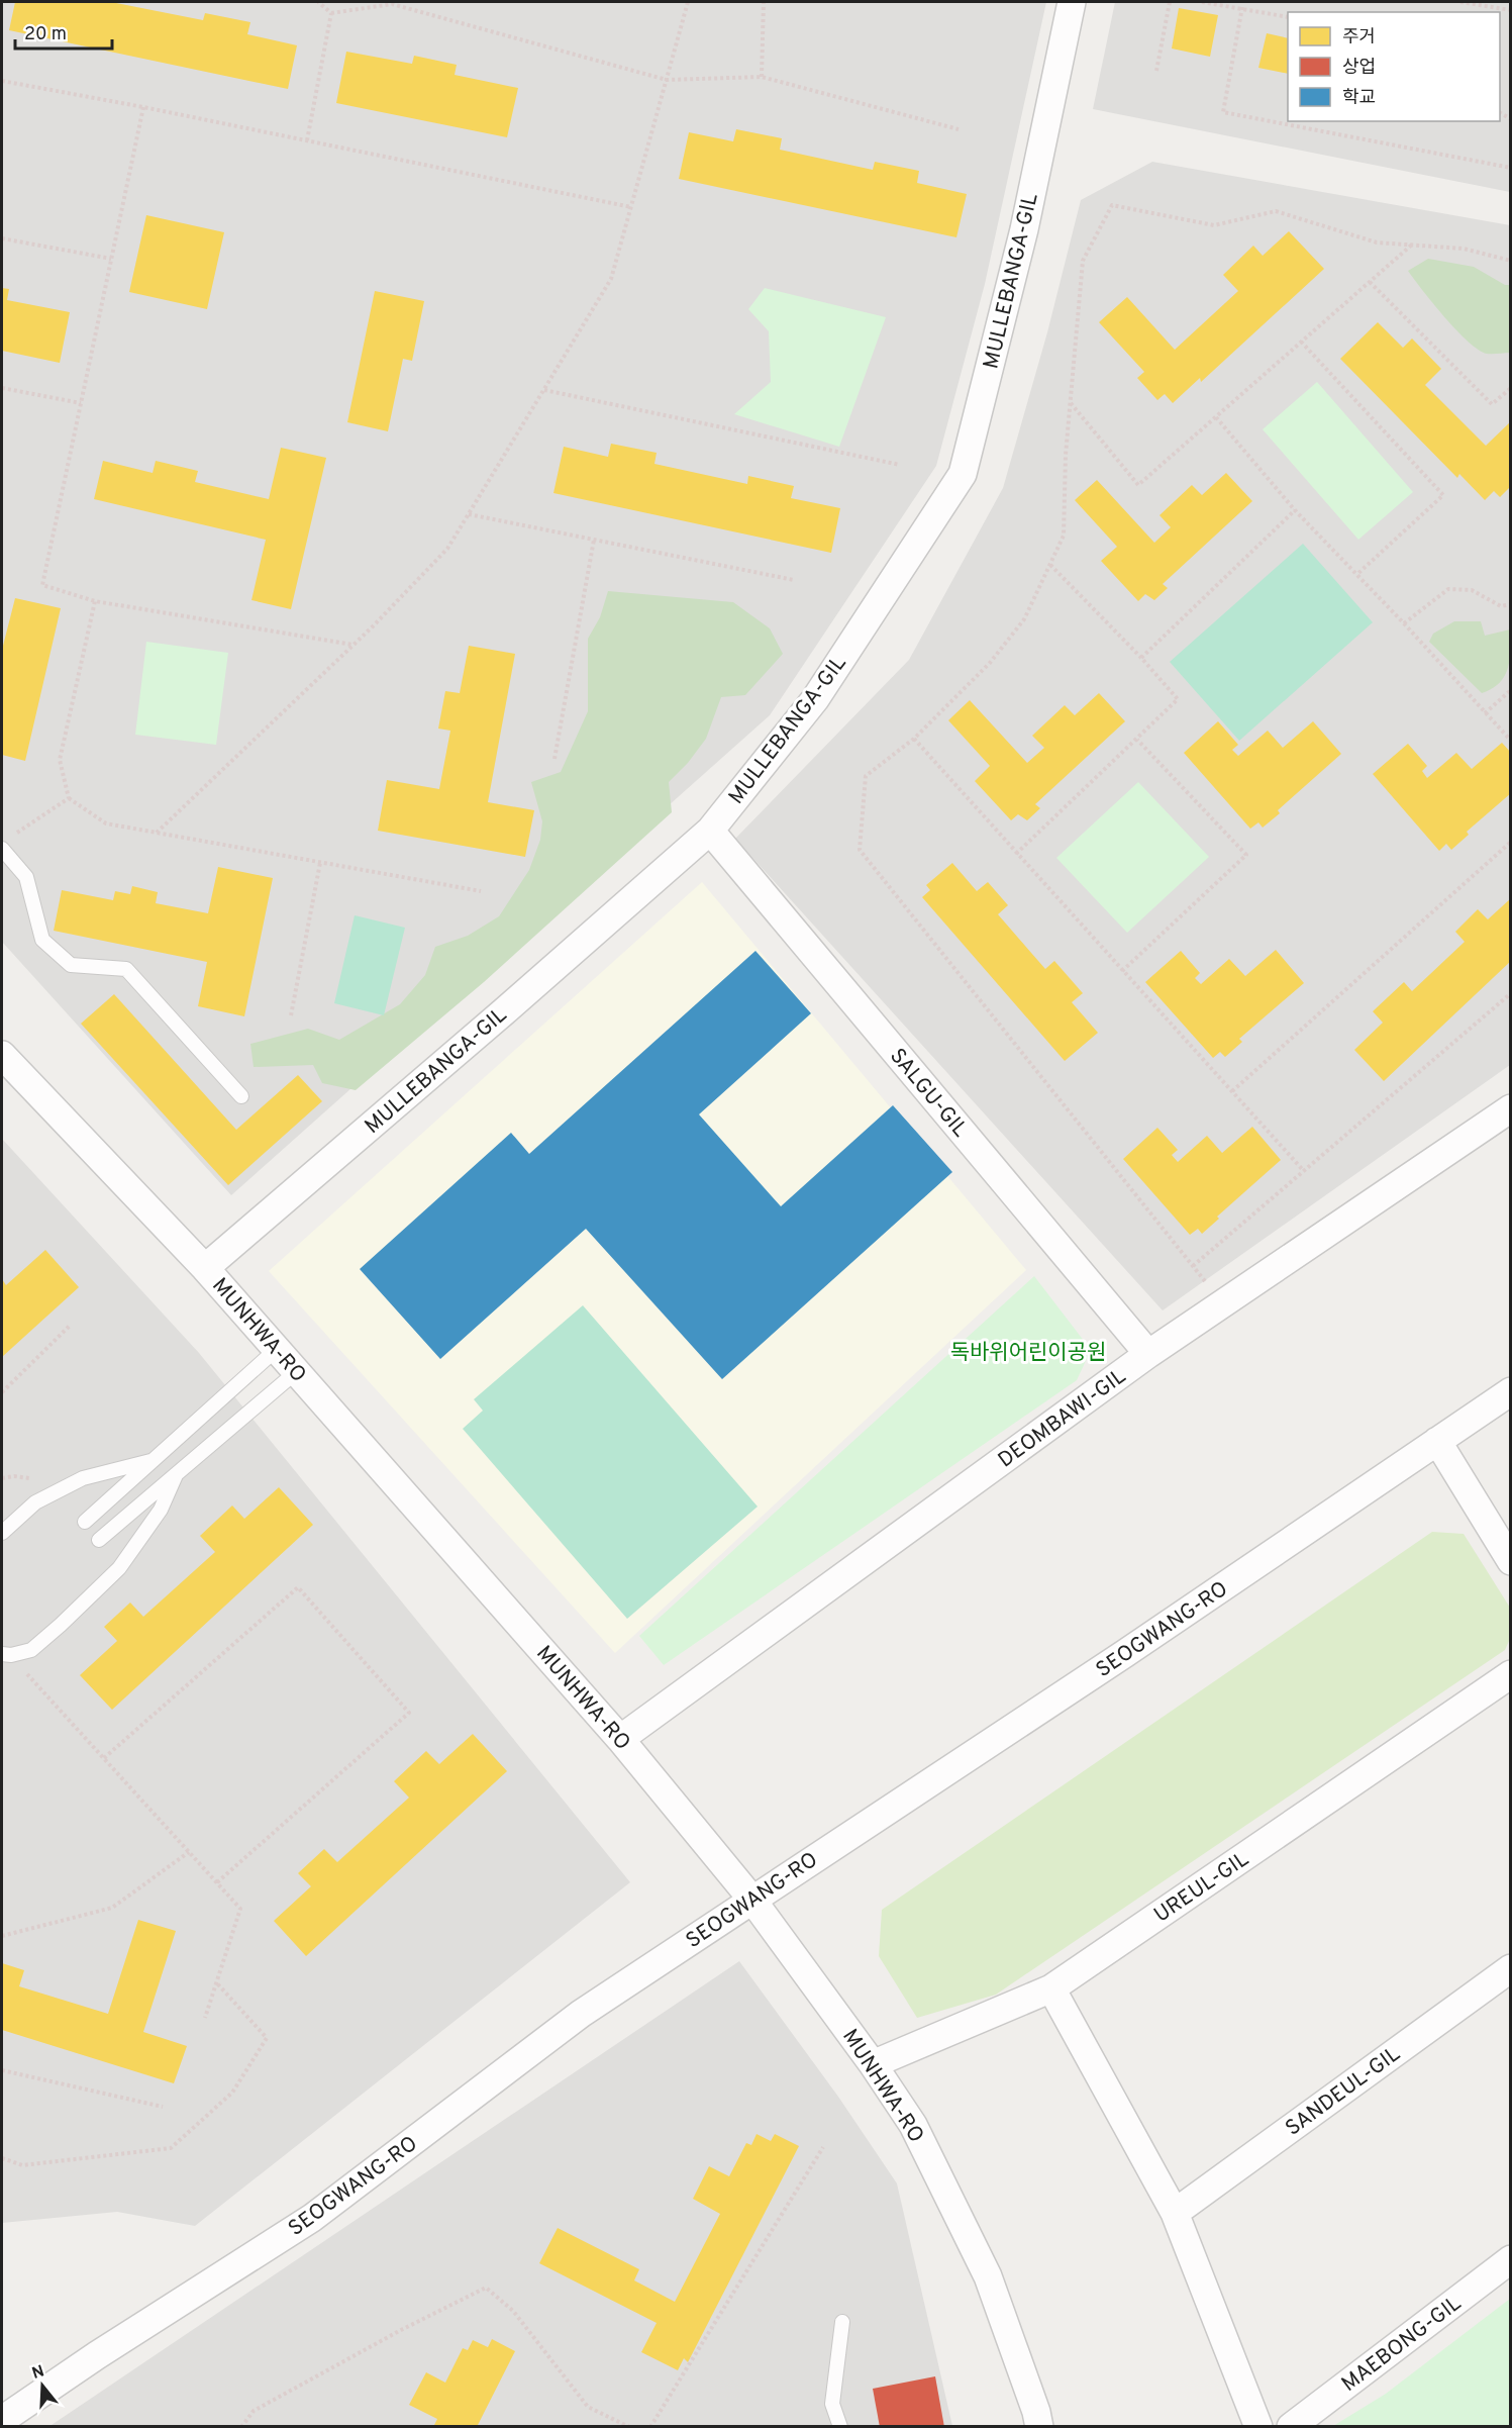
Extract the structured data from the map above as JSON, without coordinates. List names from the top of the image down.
{
  "streets": {
    "street": [
      "MULLEBANGA-GIL",
      "SALGU-GIL",
      "MUNHWA-RO",
      "DEOMBAWI-GIL",
      "SEOGWANG-RO",
      "UREUL-GIL",
      "SANDEUL-GIL",
      "MAEBONG-GIL"
    ]
  },
  "crossings": [
    ["MULLEBANGA-GIL", "SALGU-GIL"],
    ["MULLEBANGA-GIL", "MUNHWA-RO"],
    ["SALGU-GIL", "DEOMBAWI-GIL"],
    ["MUNHWA-RO", "DEOMBAWI-GIL"],
    ["MUNHWA-RO", "SEOGWANG-RO"],
    ["MUNHWA-RO", "UREUL-GIL"]
  ],
  "parks": ["독바위어린이공원"],
  "legend": ["주거", "상업", "학교"],
  "scale_bar": "20 m",
  "north": "top"
}
